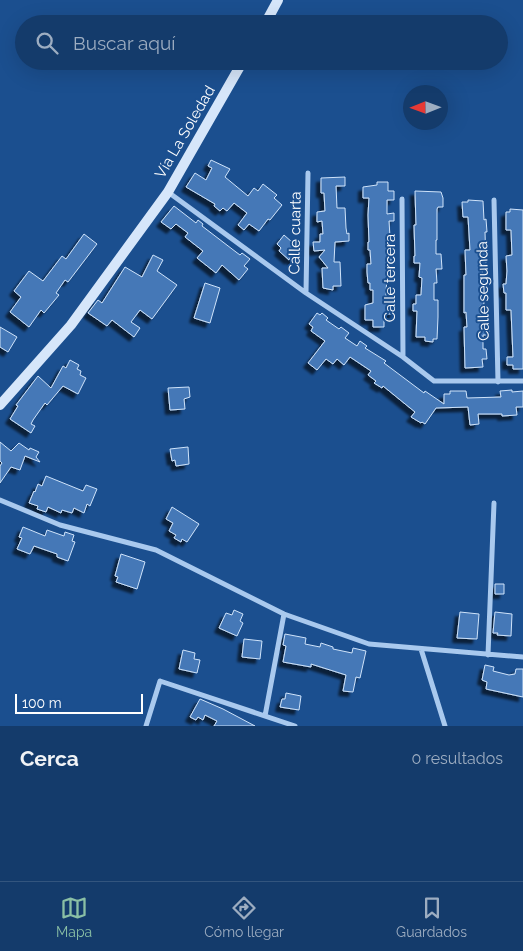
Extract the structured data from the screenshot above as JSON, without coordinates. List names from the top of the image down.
{
  "streets": {
    "street": [
      "Vía La Soledad",
      "Calle cuarta",
      "Calle tercera",
      "Calle segunda"
    ]
  },
  "scale_bar": "100 m",
  "north": "left",
  "page": {
    "search": "Buscar aquí",
    "scale": "100 m",
    "heading": ["Cerca", "0 resultados"],
    "nav": ["Mapa", "Cómo llegar", "Guardados"]
  }
}
